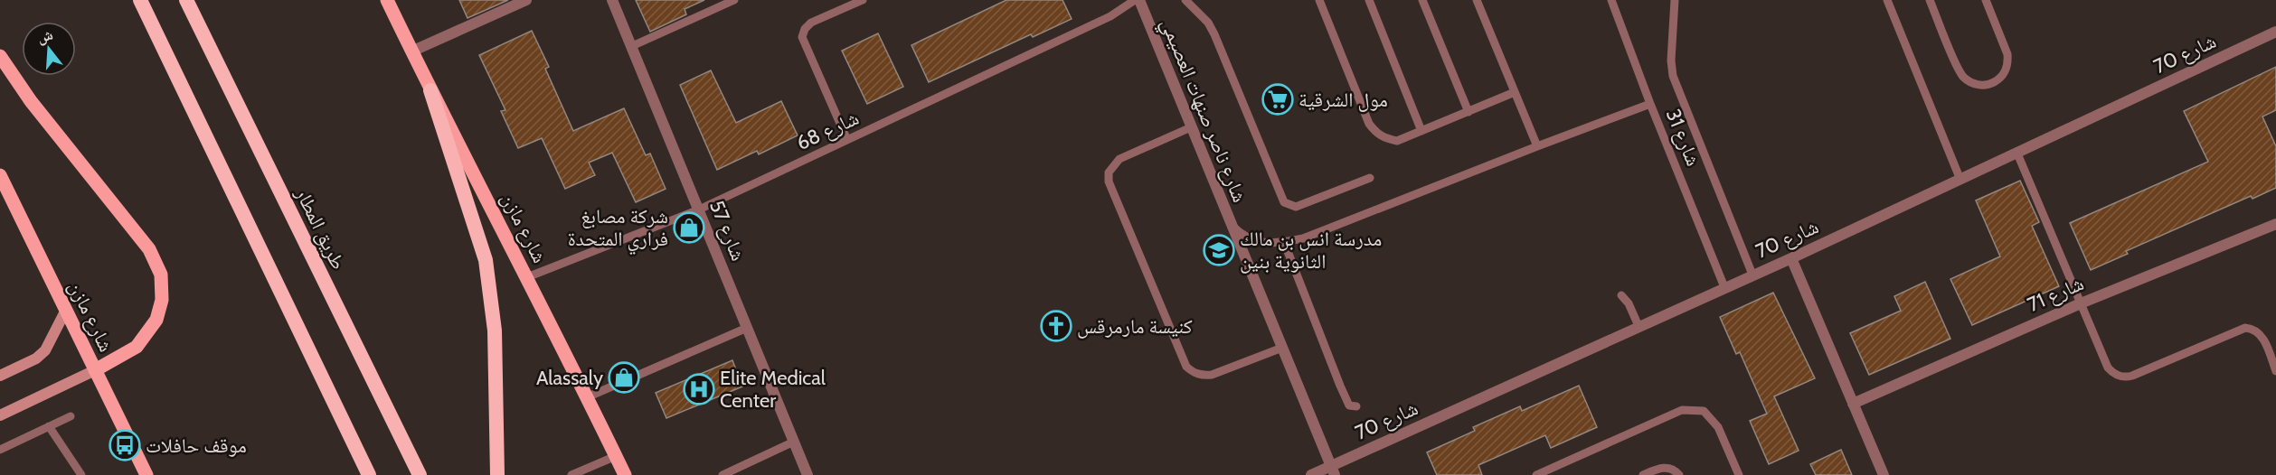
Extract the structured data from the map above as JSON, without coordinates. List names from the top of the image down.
{
  "streets": {
    "highway": ["طريق المطار"],
    "main road": ["شارع مازن"],
    "street": [
      "شارع 70",
      "شارع ناصر صنهات العصيمي",
      "شارع 57",
      "شارع 71"
    ],
    "lane": ["شارع 68", "شارع 31"]
  },
  "crossings": [
    ["شارع 70", "شارع ناصر صنهات العصيمي"],
    ["شارع 70", "شارع 31"],
    ["شارع ناصر صنهات العصيمي", "شارع 68"],
    ["شارع 68", "شارع مازن"],
    ["شارع 68", "شارع 57"]
  ],
  "places": {
    "supermarket": ["مول الشرقية"],
    "shop": ["شركة مصابغ فراري المتحدة", "Alassaly"],
    "school or university": ["مدرسة انس بن مالك الثانوية بنين"],
    "church": ["كنيسة مارمرقس"],
    "hospital": ["Elite Medical Center"],
    "bus stop": ["موقف حافلات"]
  },
  "north": "top"
}
